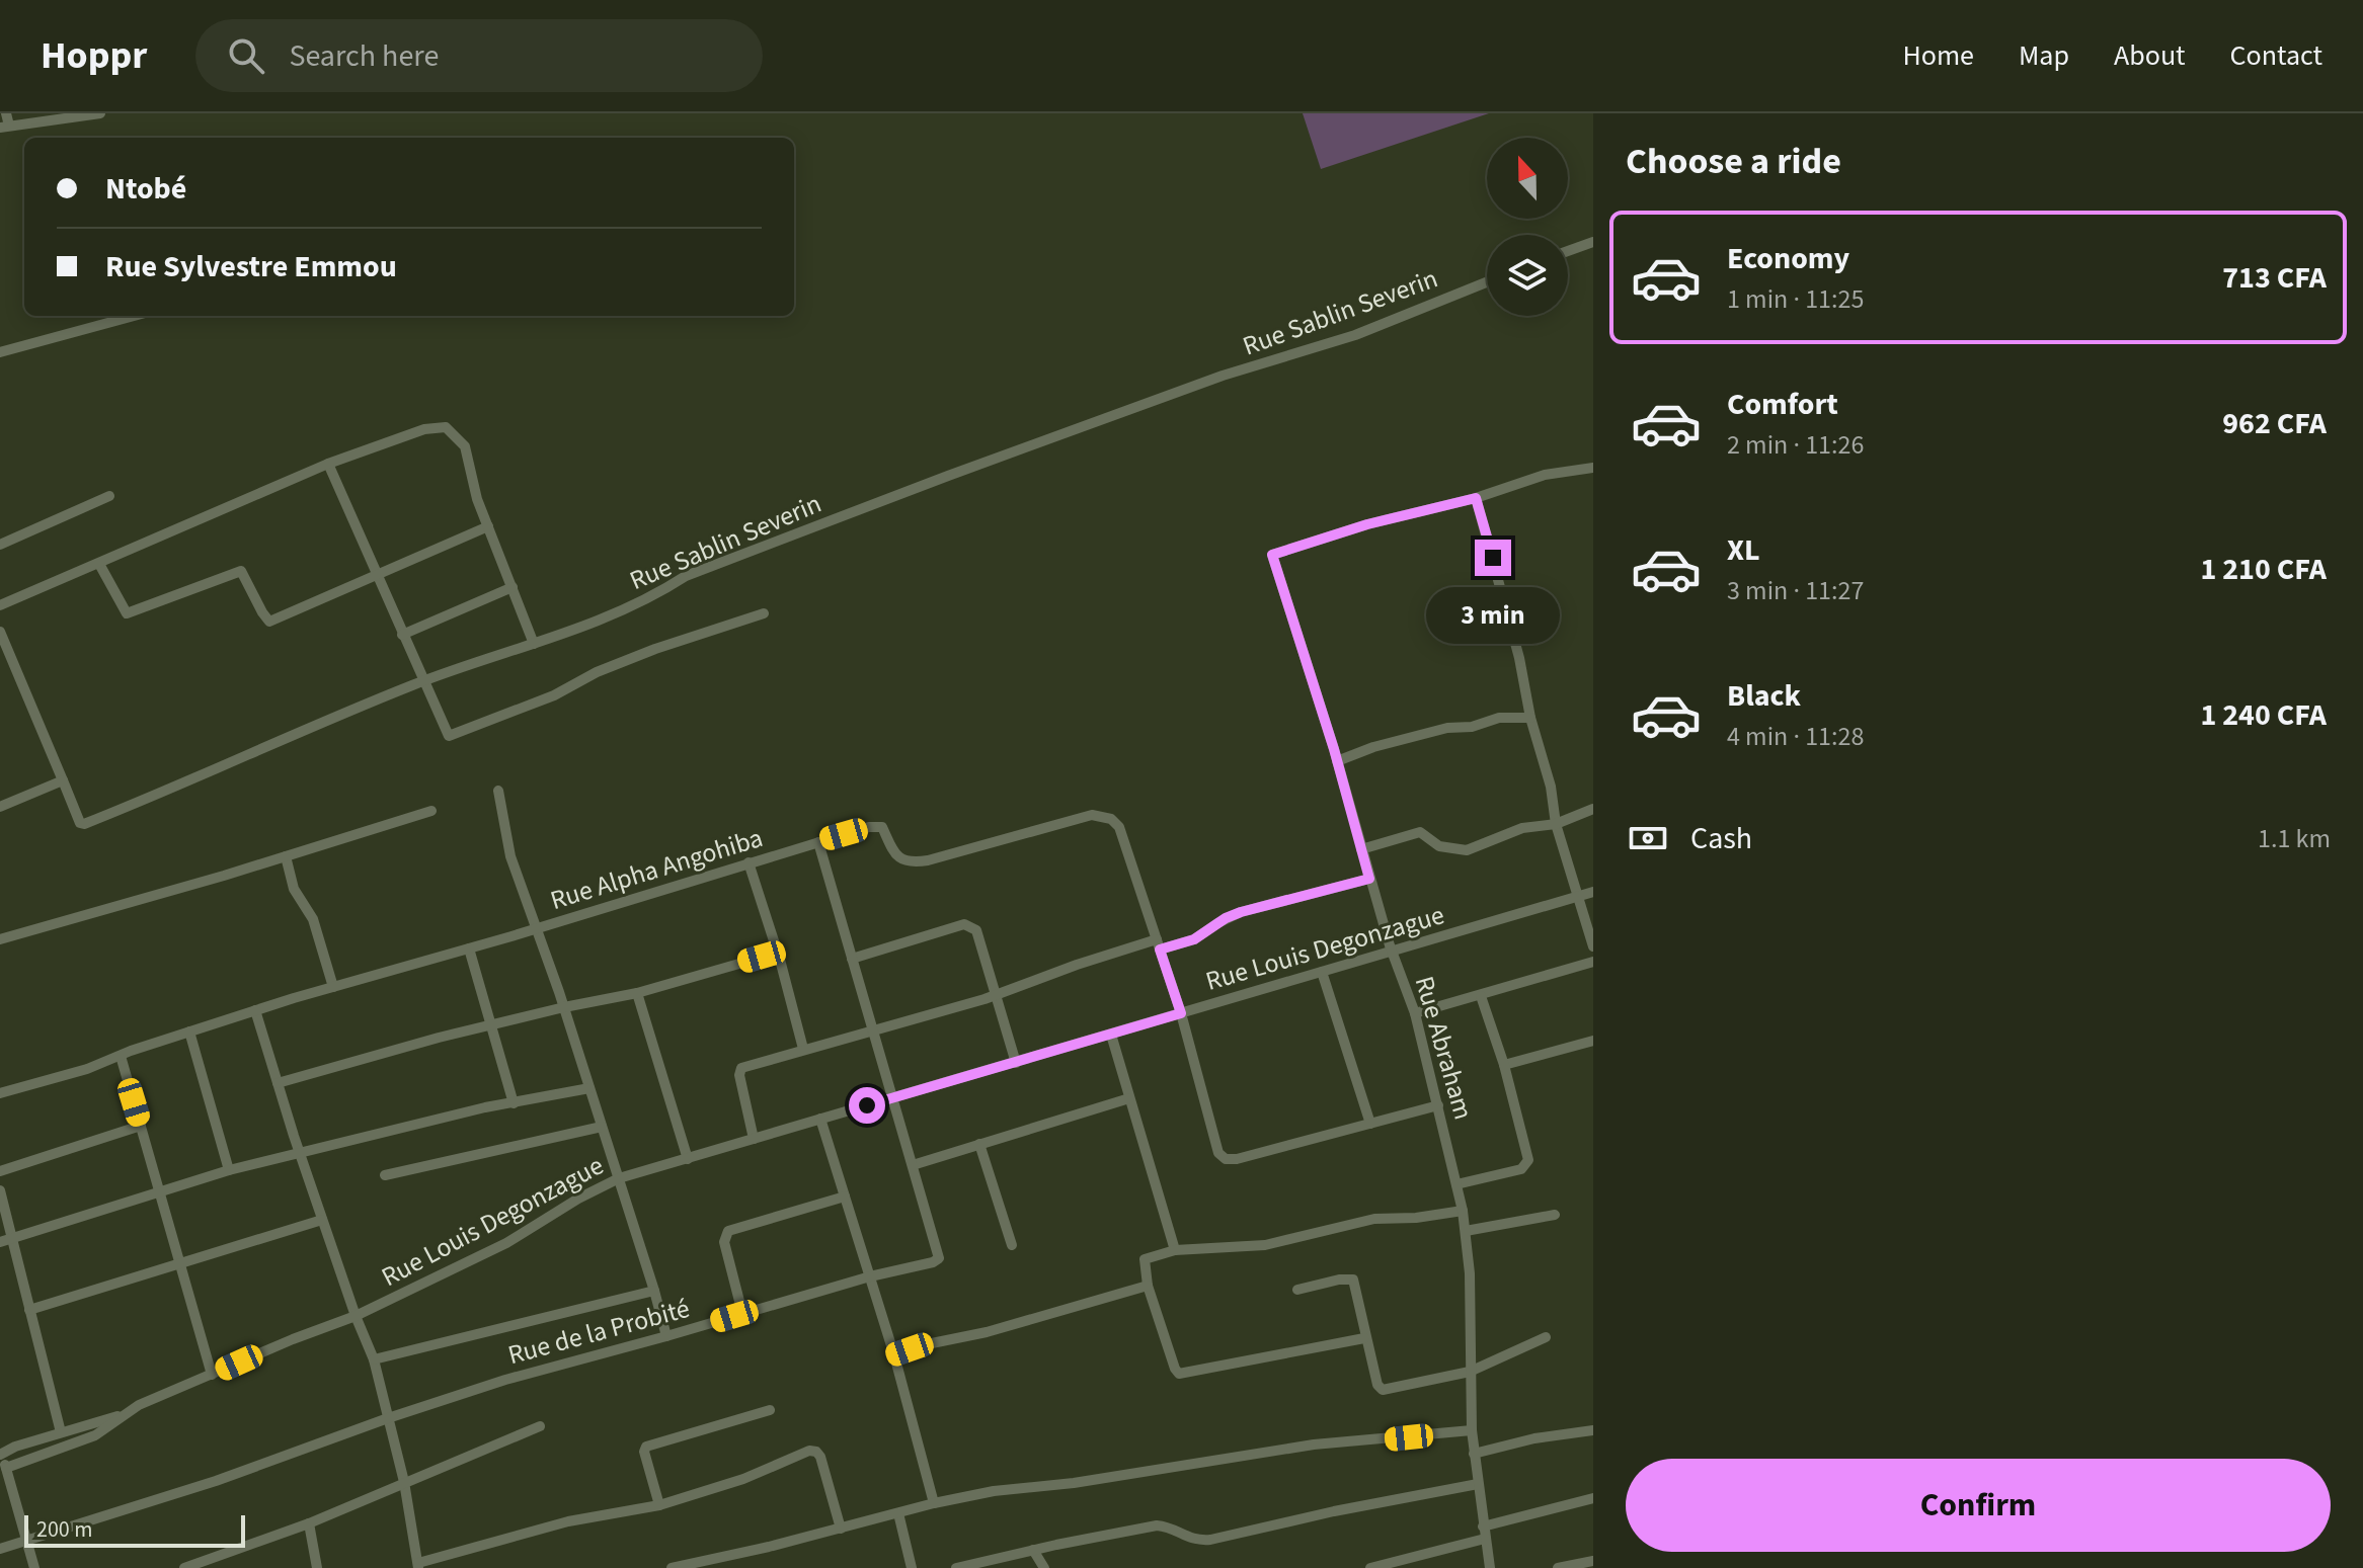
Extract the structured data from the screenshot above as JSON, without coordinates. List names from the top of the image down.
{
  "streets": {
    "street": [
      "Rue Sablin Severin",
      "Rue Alpha Angohiba",
      "Rue Louis Degonzague",
      "Rue Abraham",
      "Rue de la Probité"
    ]
  },
  "crossings": [
    ["Rue Alpha Angohiba", "Rue Louis Degonzague"],
    ["Rue Alpha Angohiba", "Rue de la Probité"],
    ["Rue Louis Degonzague", "Rue Abraham"],
    ["Rue Louis Degonzague", "Rue de la Probité"]
  ],
  "scale_bar": "200 m",
  "north": "top",
  "page": {
    "header": "Hoppr",
    "search": "Search here",
    "nav": [
      "Home",
      "Map",
      "About",
      "Contact"
    ],
    "heading": "Choose a ride",
    "banner": ["Ntobé", "Rue Sylvestre Emmou"],
    "list": [
      {
        "name": "Economy",
        "note": "1 min · 11:25",
        "value": "713 CFA"
      },
      {
        "name": "Comfort",
        "note": "2 min · 11:26",
        "value": "962 CFA"
      },
      {
        "name": "XL",
        "note": "3 min · 11:27",
        "value": "1 210 CFA"
      },
      {
        "name": "Black",
        "note": "4 min · 11:28",
        "value": "1 240 CFA"
      }
    ],
    "bubble": "3 min",
    "pay": ["Cash", "1.1 km"],
    "buttons": "Confirm",
    "scale": "200 m"
  }
}
